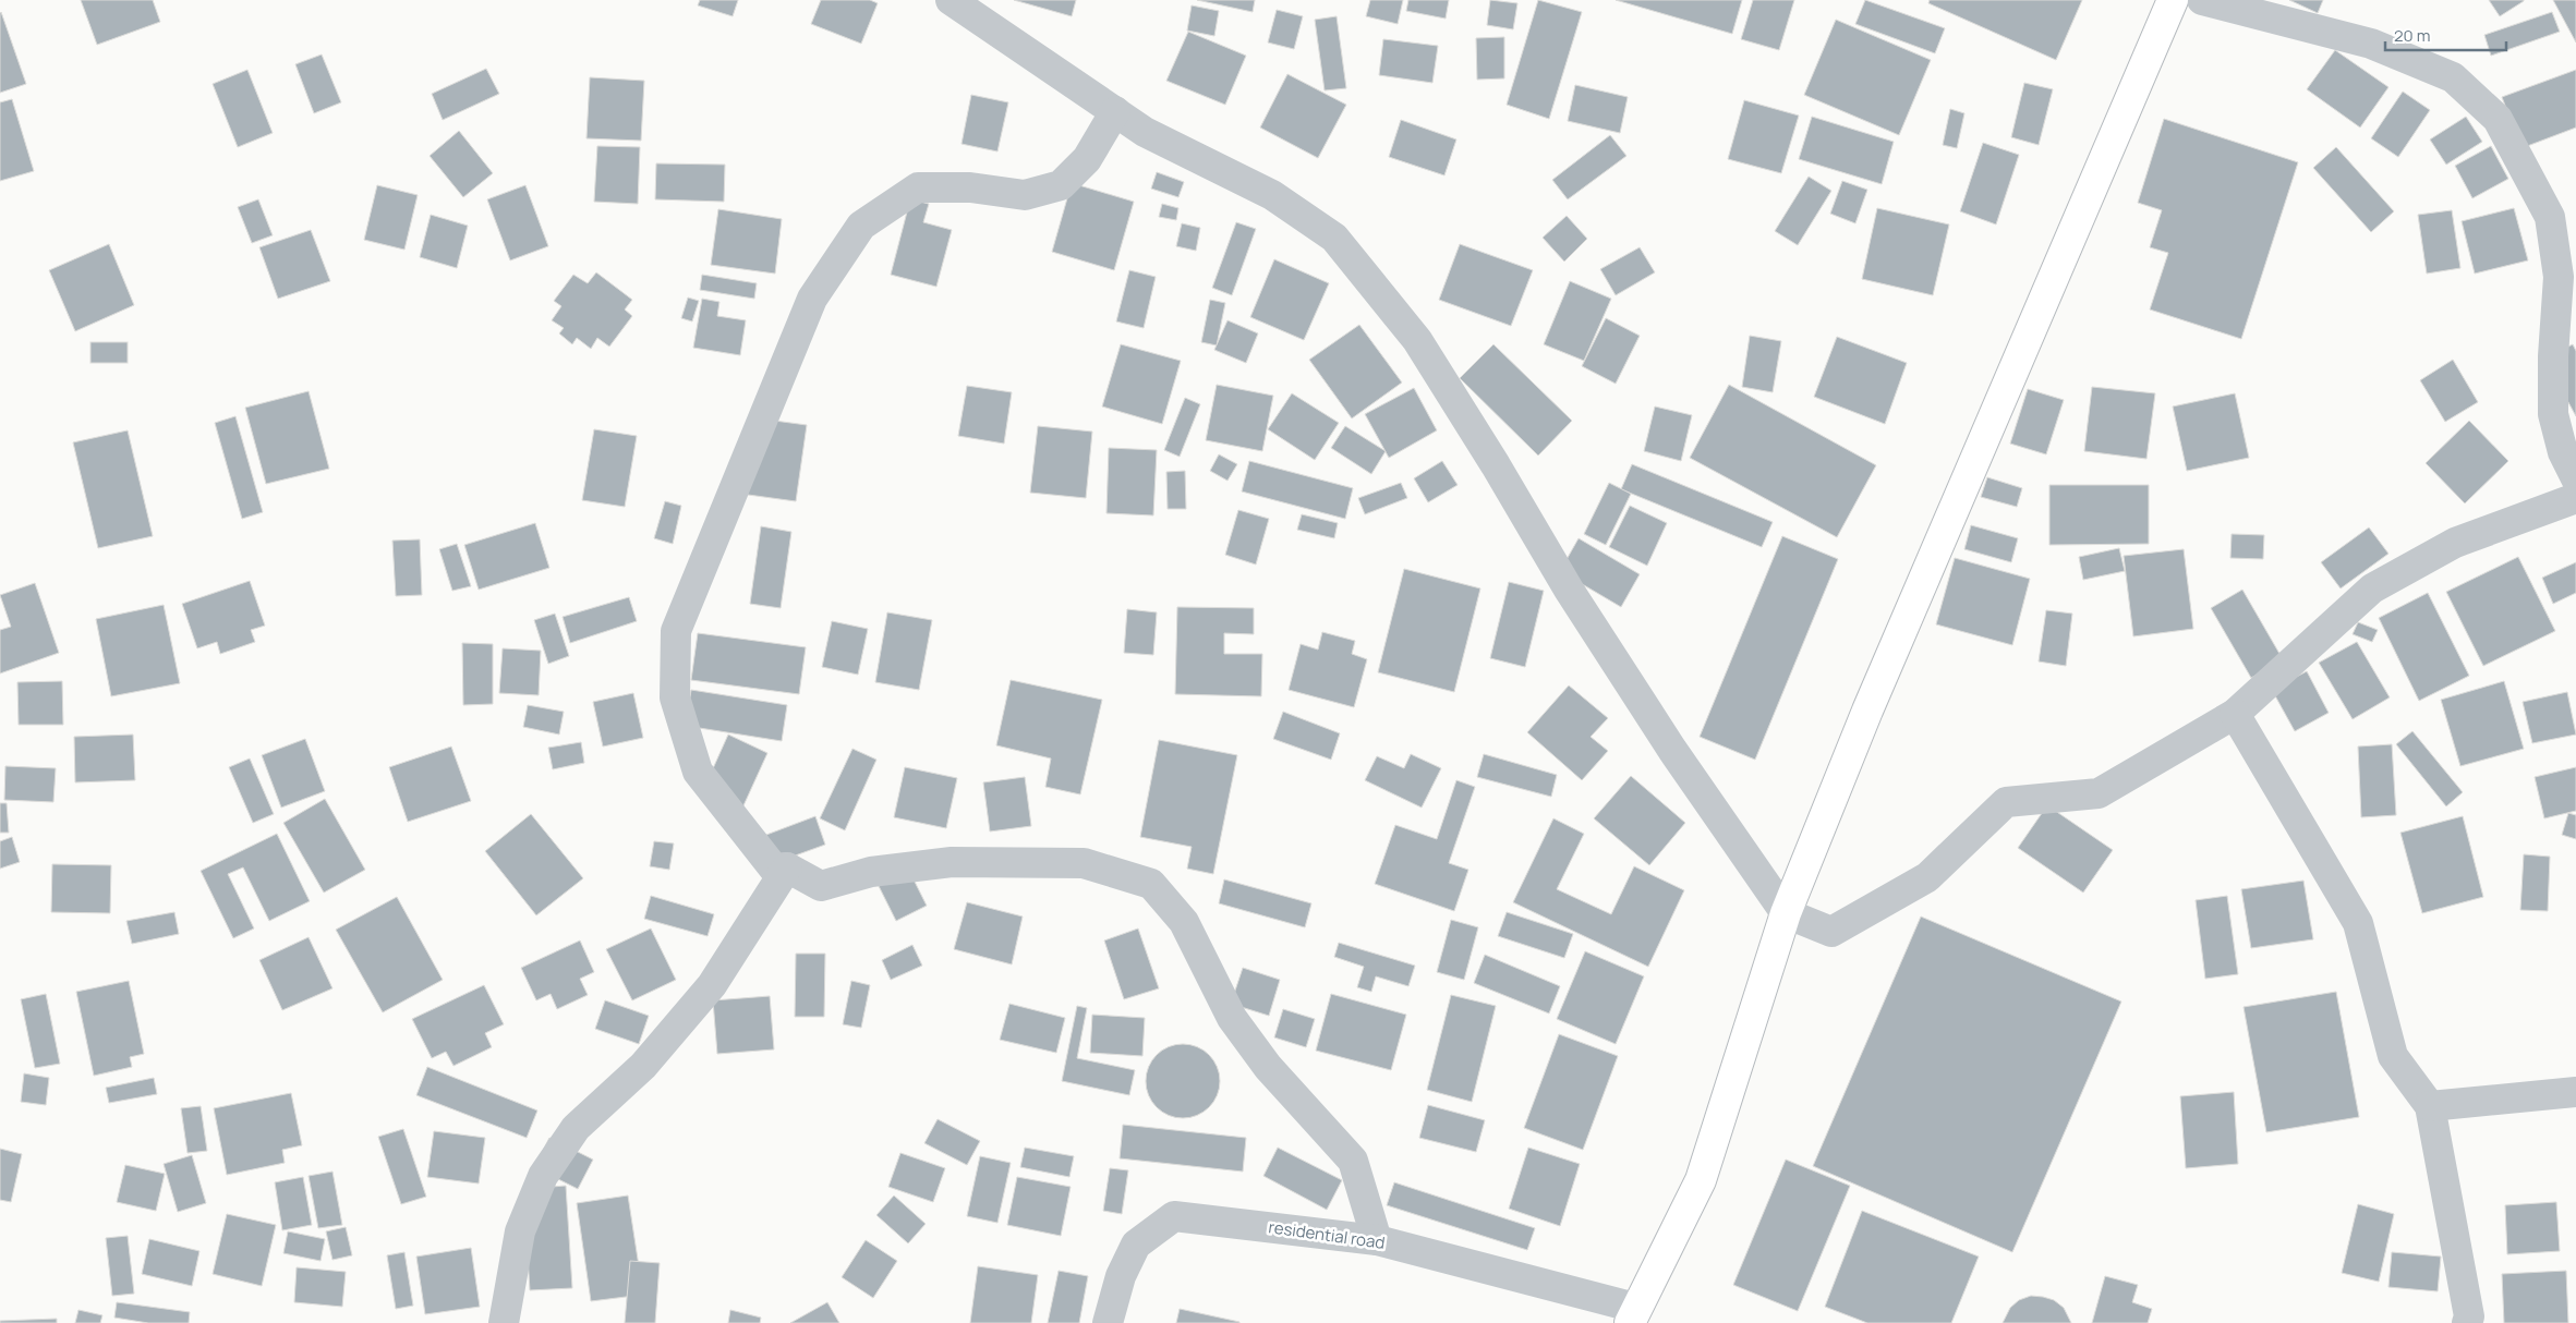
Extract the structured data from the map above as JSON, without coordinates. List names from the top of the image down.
{
  "streets": {
    "street": ["residential road"]
  },
  "scale_bar": "20 m"
}
